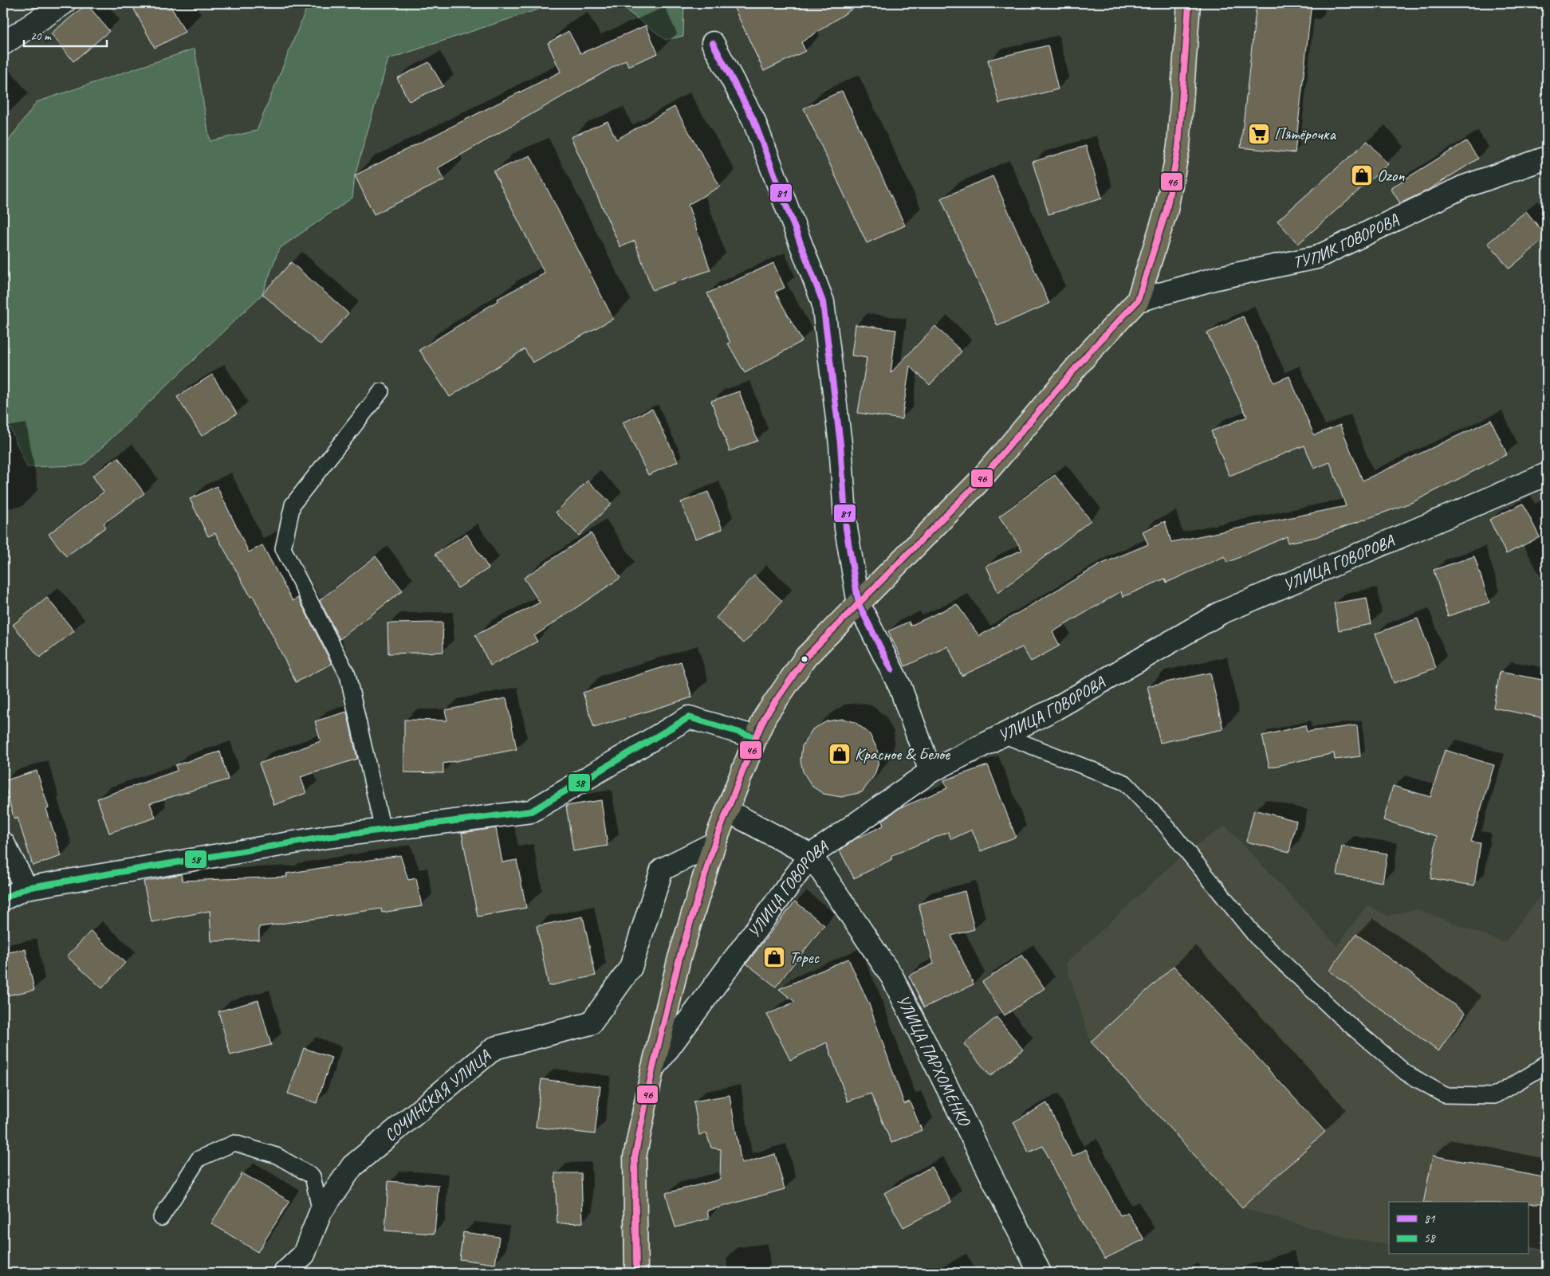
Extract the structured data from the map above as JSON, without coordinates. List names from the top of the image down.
{
  "streets": {
    "street": [
      "ТУПИК ГОВОРОВА",
      "УЛИЦА ГОВОРОВА",
      "УЛИЦА ПАРХОМЕНКО",
      "СОЧИНСКАЯ УЛИЦА"
    ]
  },
  "crossings": [
    ["УЛИЦА ГОВОРОВА", "УЛИЦА ПАРХОМЕНКО"]
  ],
  "places": {
    "supermarket": ["Пятёрочка"],
    "shop": ["Ozon", "Красное & Белое", "Торес"]
  },
  "lines": ["transit line 46", "transit line 81", "transit line 58"],
  "legend": ["81", "58"],
  "scale_bar": "20 m"
}
